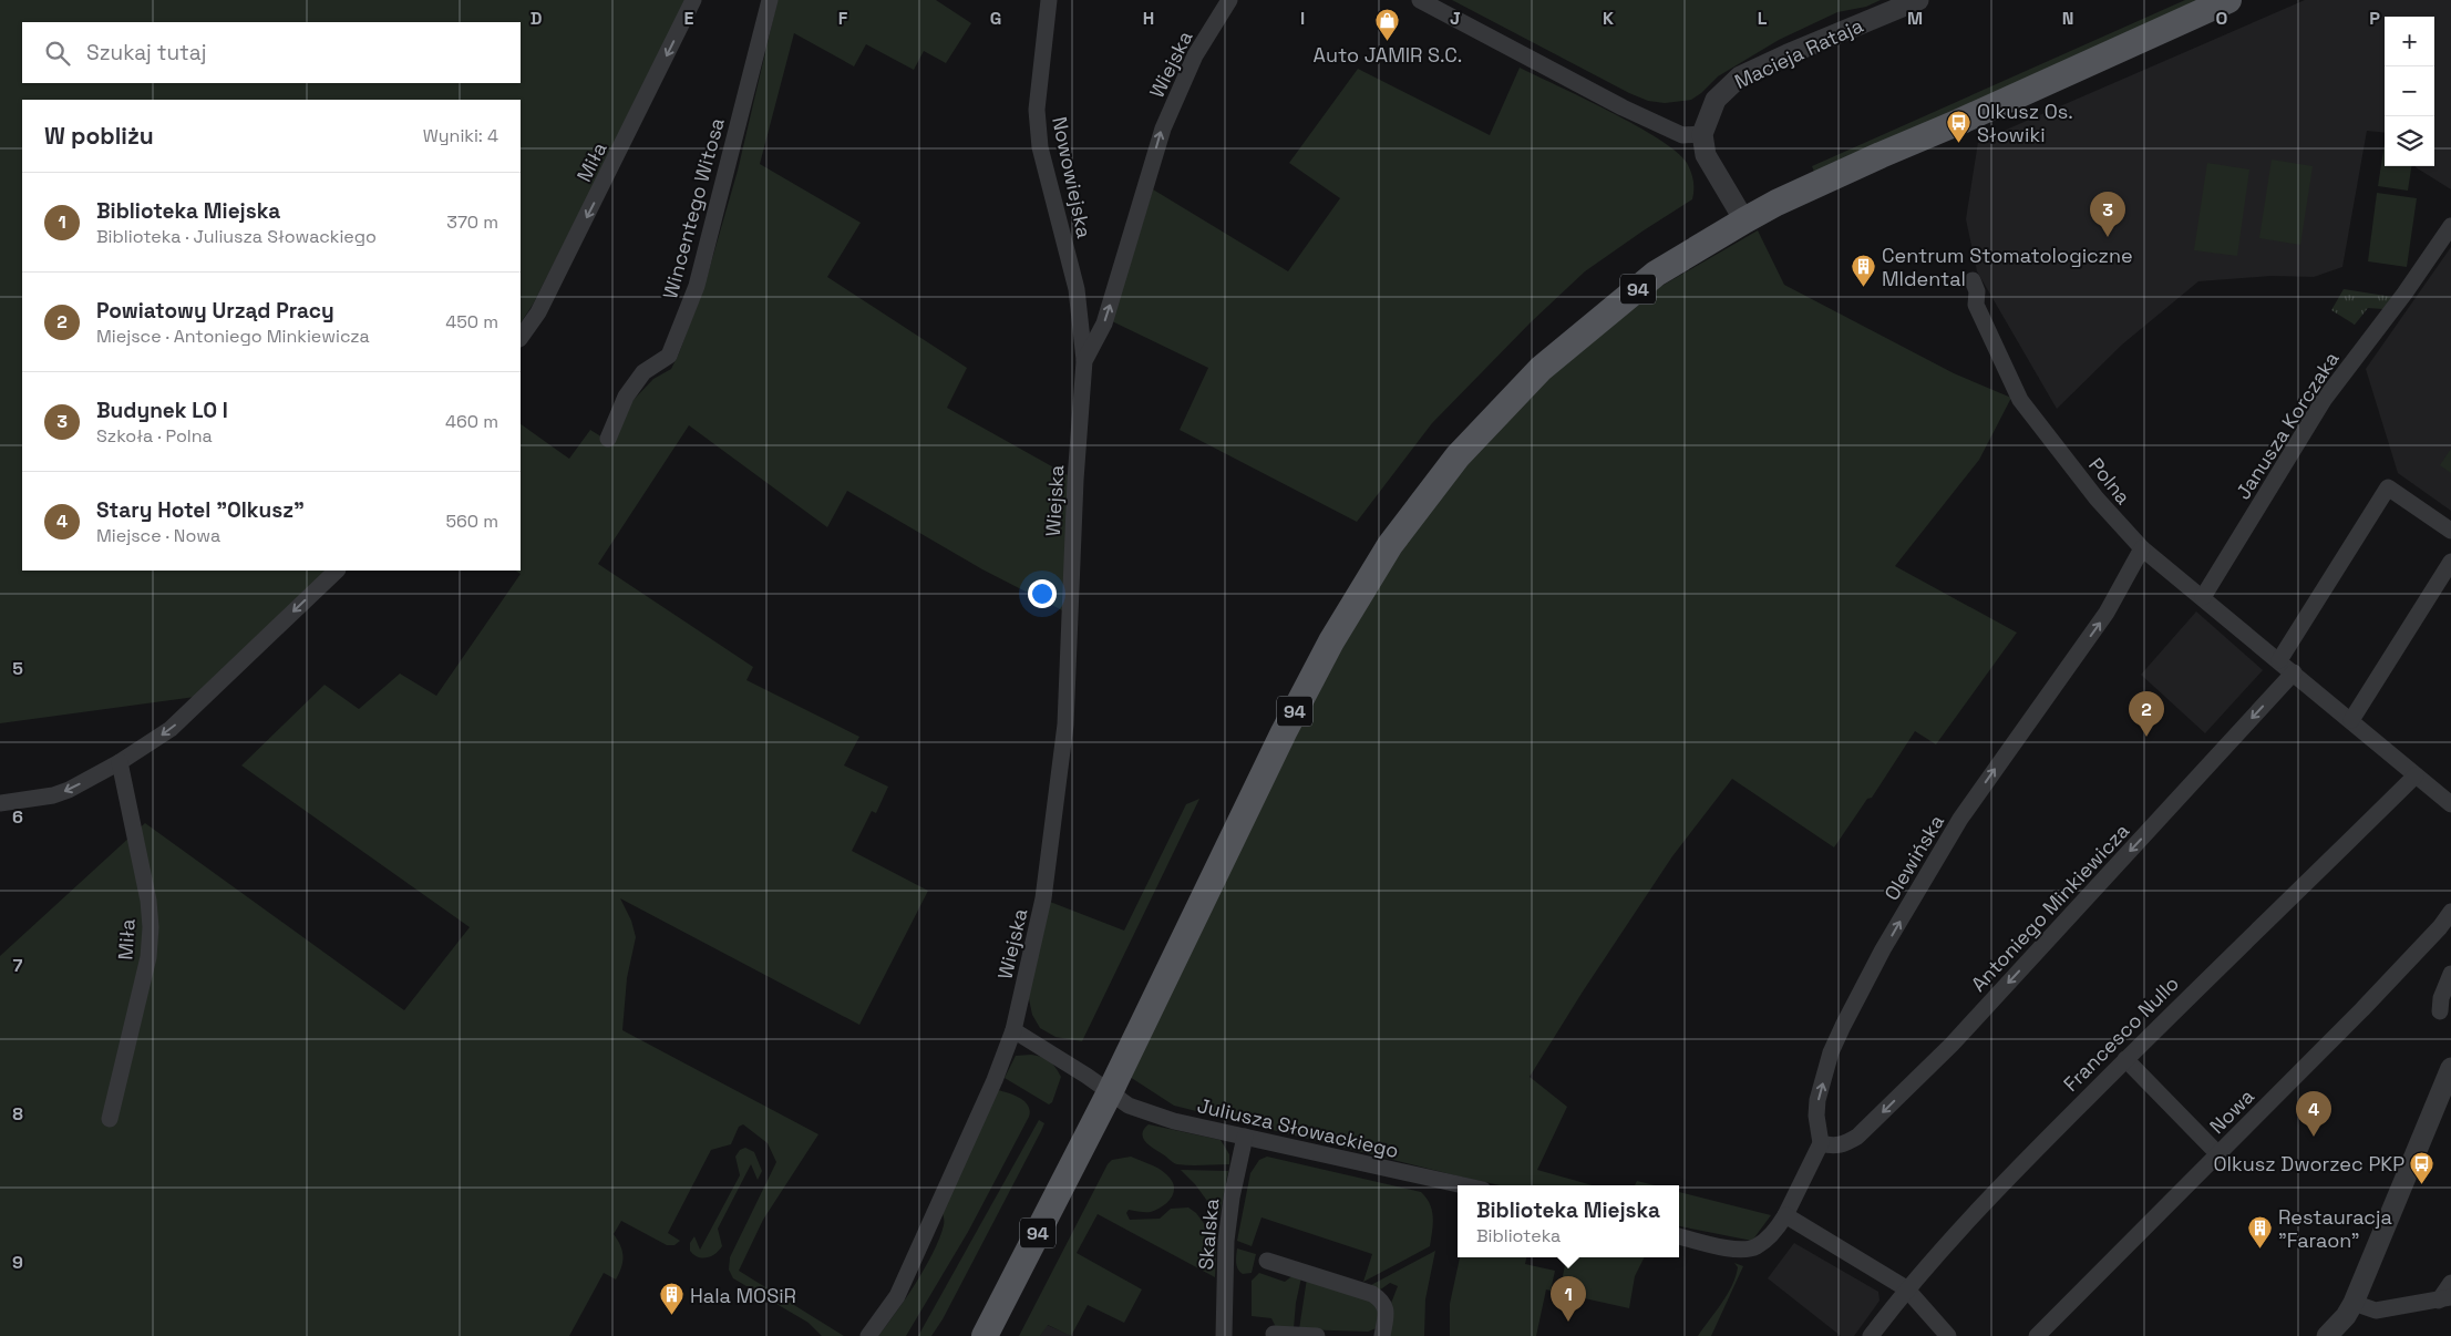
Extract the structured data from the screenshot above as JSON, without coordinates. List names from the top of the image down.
{
  "streets": {
    "main road": ["94"],
    "street": [
      "Macieja Rataja",
      "Wiejska",
      "Miła",
      "Nowowiejska",
      "Wincentego Witosa",
      "Janusza Korczaka",
      "Polna",
      "Olewińska",
      "Antoniego Minkiewicza",
      "Francesco Nullo",
      "Nowa",
      "Juliusza Słowackiego",
      "Skalska"
    ]
  },
  "crossings": [
    ["Wiejska", "Nowowiejska"],
    ["Wiejska", "Juliusza Słowackiego"],
    ["94", "Juliusza Słowackiego"],
    ["Janusza Korczaka", "Polna"],
    ["Polna", "Olewińska"],
    ["Polna", "Antoniego Minkiewicza"],
    ["Polna", "Francesco Nullo"],
    ["Olewińska", "Antoniego Minkiewicza"],
    ["Juliusza Słowackiego", "Skalska"]
  ],
  "one_way": ["Miła", "Olewińska", "Antoniego Minkiewicza"],
  "places": {
    "shop": ["Auto JAMIR S.C."],
    "bus stop": ["Olkusz Os. Słowiki", "Olkusz Dworzec PKP"],
    "building": ["Centrum Stomatologiczne MIdental", "Restauracja \"Faraon\"", "Hala MOSiR"]
  },
  "page": {
    "map_buttons": ["+", "−"],
    "search": "Szukaj tutaj",
    "heading": ["W pobliżu", "Wyniki: 4"],
    "list": [
      {
        "mark": "1",
        "name": "Biblioteka Miejska",
        "note": "Biblioteka · Juliusza Słowackiego",
        "value": "370 m"
      },
      {
        "mark": "2",
        "name": "Powiatowy Urząd Pracy",
        "note": "Miejsce · Antoniego Minkiewicza",
        "value": "450 m"
      },
      {
        "mark": "3",
        "name": "Budynek LO I",
        "note": "Szkoła · Polna",
        "value": "460 m"
      },
      {
        "mark": "4",
        "name": "Stary Hotel \"Olkusz\"",
        "note": "Miejsce · Nowa",
        "value": "560 m"
      }
    ],
    "pins": [
      "3",
      "2",
      "4",
      "1"
    ],
    "popup": ["Biblioteka Miejska", "Biblioteka"]
  },
  "grid": {
    "columns": [
      "D",
      "E",
      "F",
      "G",
      "H",
      "I",
      "J",
      "K",
      "L",
      "M",
      "N",
      "O",
      "P"
    ],
    "rows": [
      "5",
      "6",
      "7",
      "8",
      "9"
    ]
  }
}
